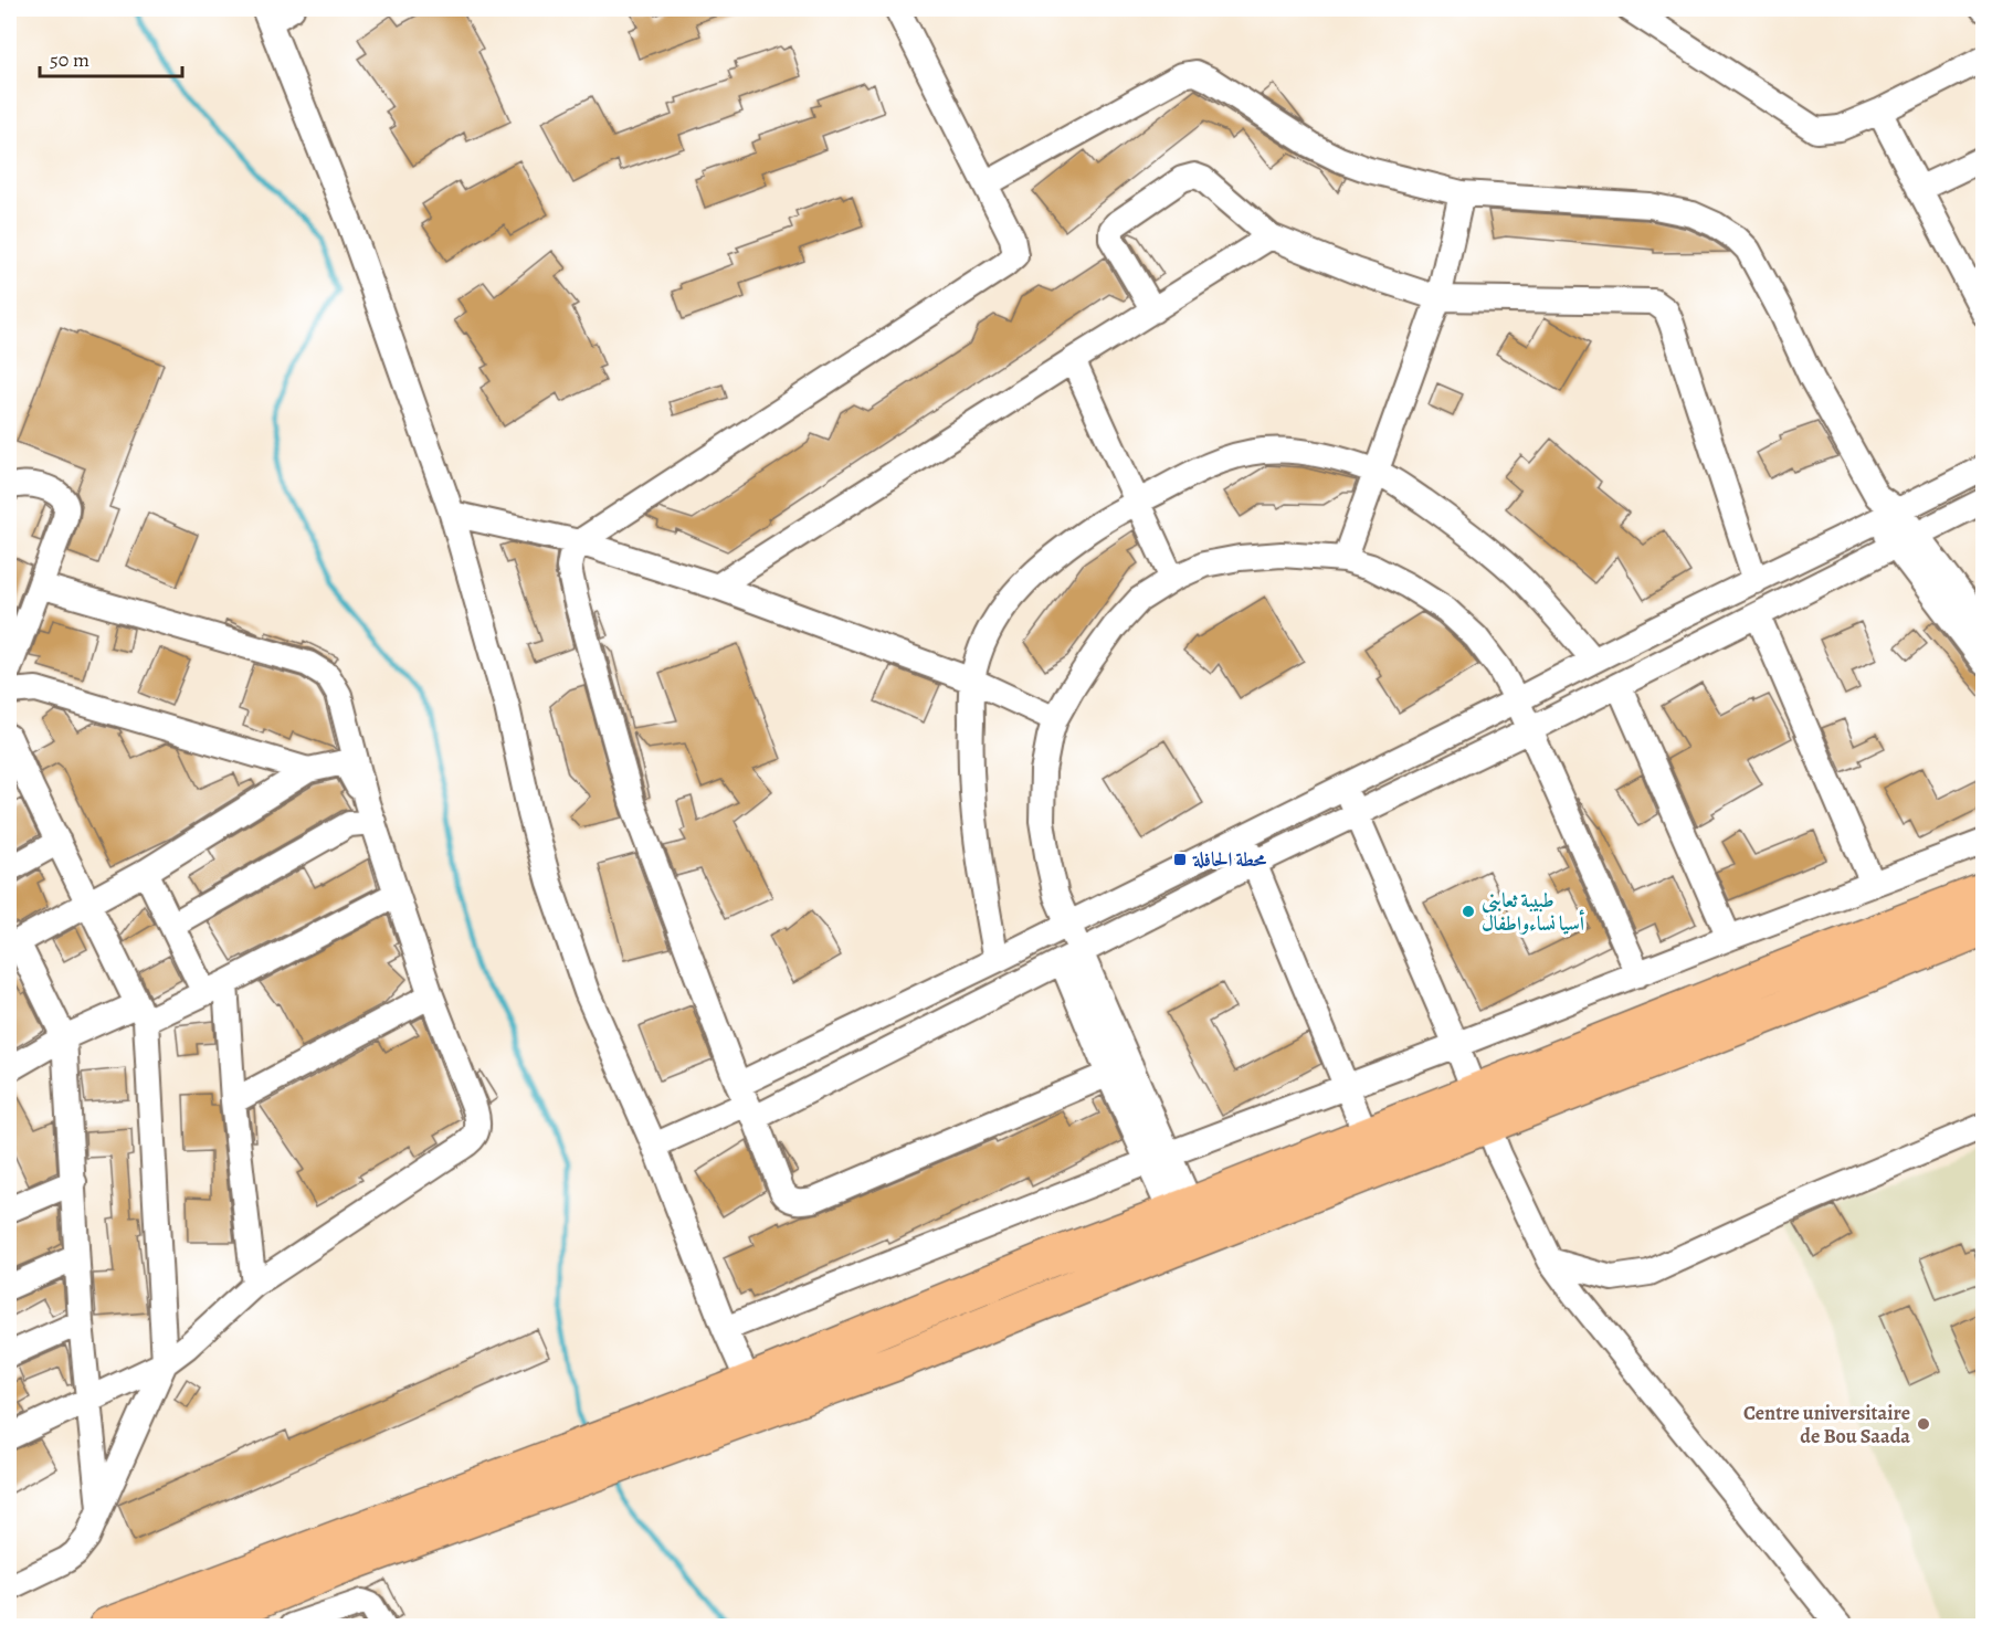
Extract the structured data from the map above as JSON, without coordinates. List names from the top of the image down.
{
  "places": {
    "transit": ["محطة الحافلة"],
    "other": ["طبيبة ثعابني أسيا نساءواطفال", "Centre universitaire de Bou Saada"]
  },
  "scale_bar": "50 m"
}
